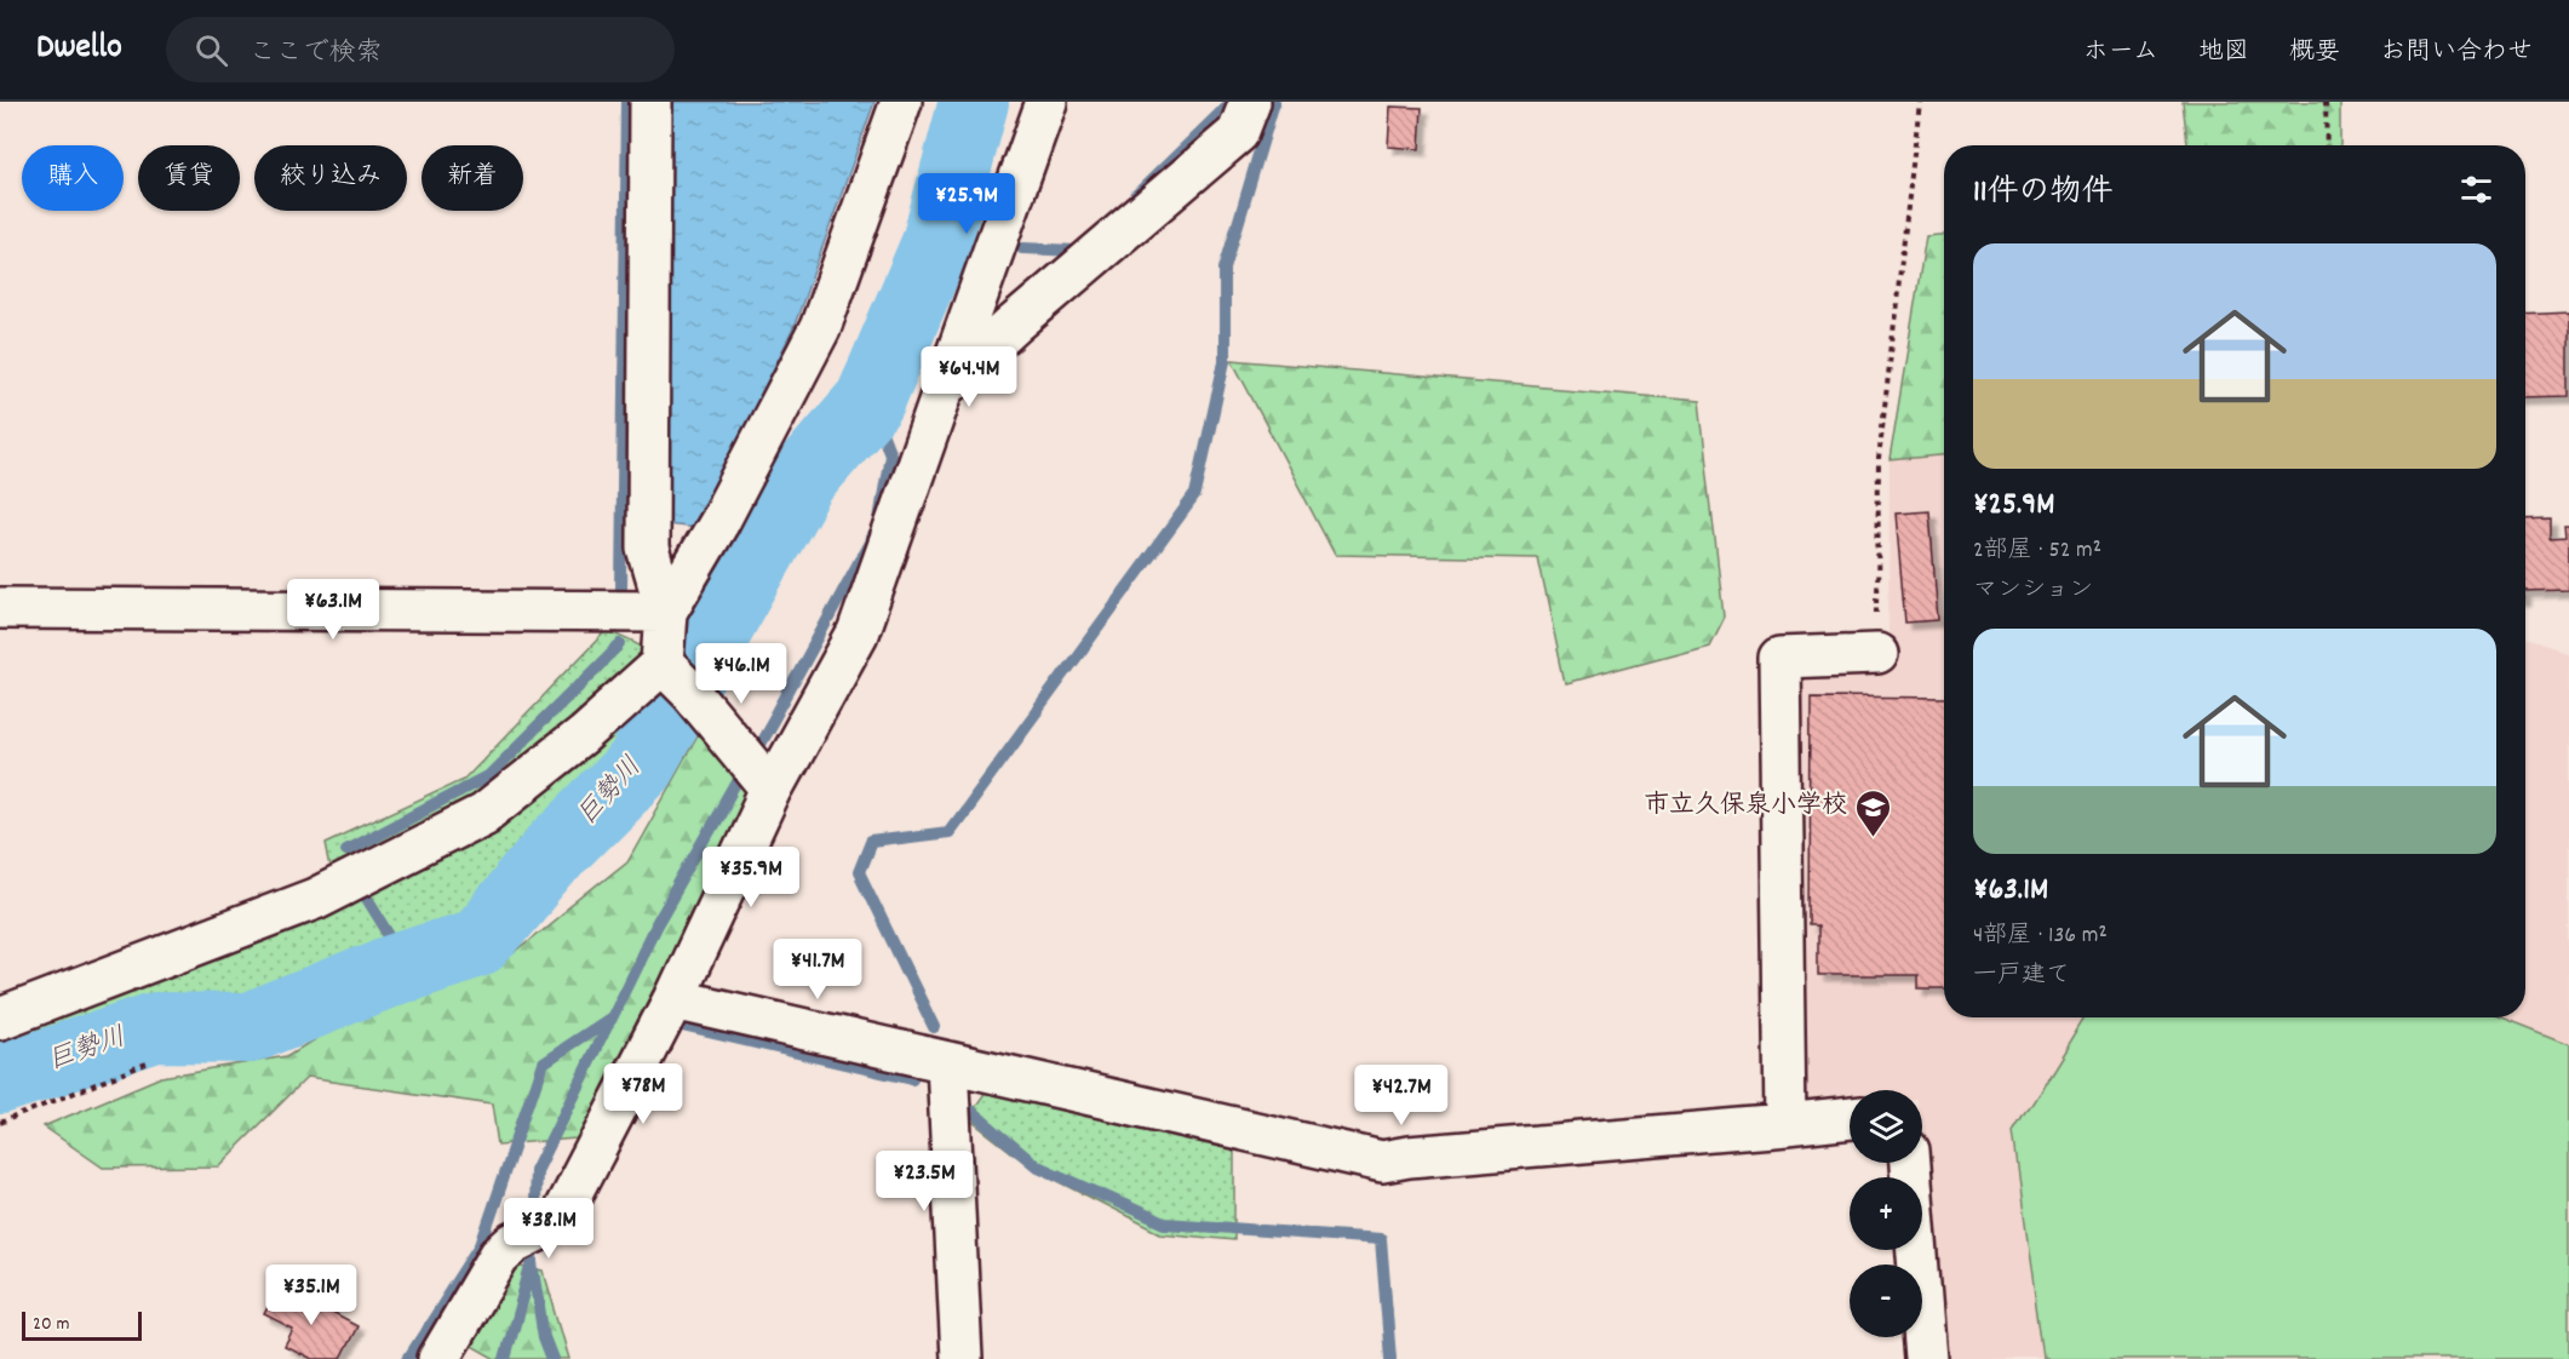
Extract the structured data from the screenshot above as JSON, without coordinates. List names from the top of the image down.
{
  "water": ["巨勢川"],
  "places": {
    "school or university": ["市立久保泉小学校"]
  },
  "scale_bar": "20 m",
  "page": {
    "header": "Dwello",
    "search": "ここで検索",
    "nav": [
      "ホーム",
      "地図",
      "概要",
      "お問い合わせ"
    ],
    "chip": [
      "購入",
      "賃貸",
      "絞り込み",
      "新着"
    ],
    "heading": "11件の物件",
    "price": [
      "¥25.9M",
      "¥64.4M",
      "¥63.1M",
      "¥46.1M",
      "¥35.9M",
      "¥41.7M",
      "¥78M",
      "¥42.7M",
      "¥23.5M",
      "¥38.1M",
      "¥35.1M"
    ],
    "list": [
      {
        "name": "¥25.9M",
        "note": "2部屋 · 52 m² · マンション"
      },
      {
        "name": "¥63.1M",
        "note": "4部屋 · 136 m² · 一戸建て"
      }
    ],
    "map_buttons": ["+", "−"],
    "scale": "20 m"
  }
}
